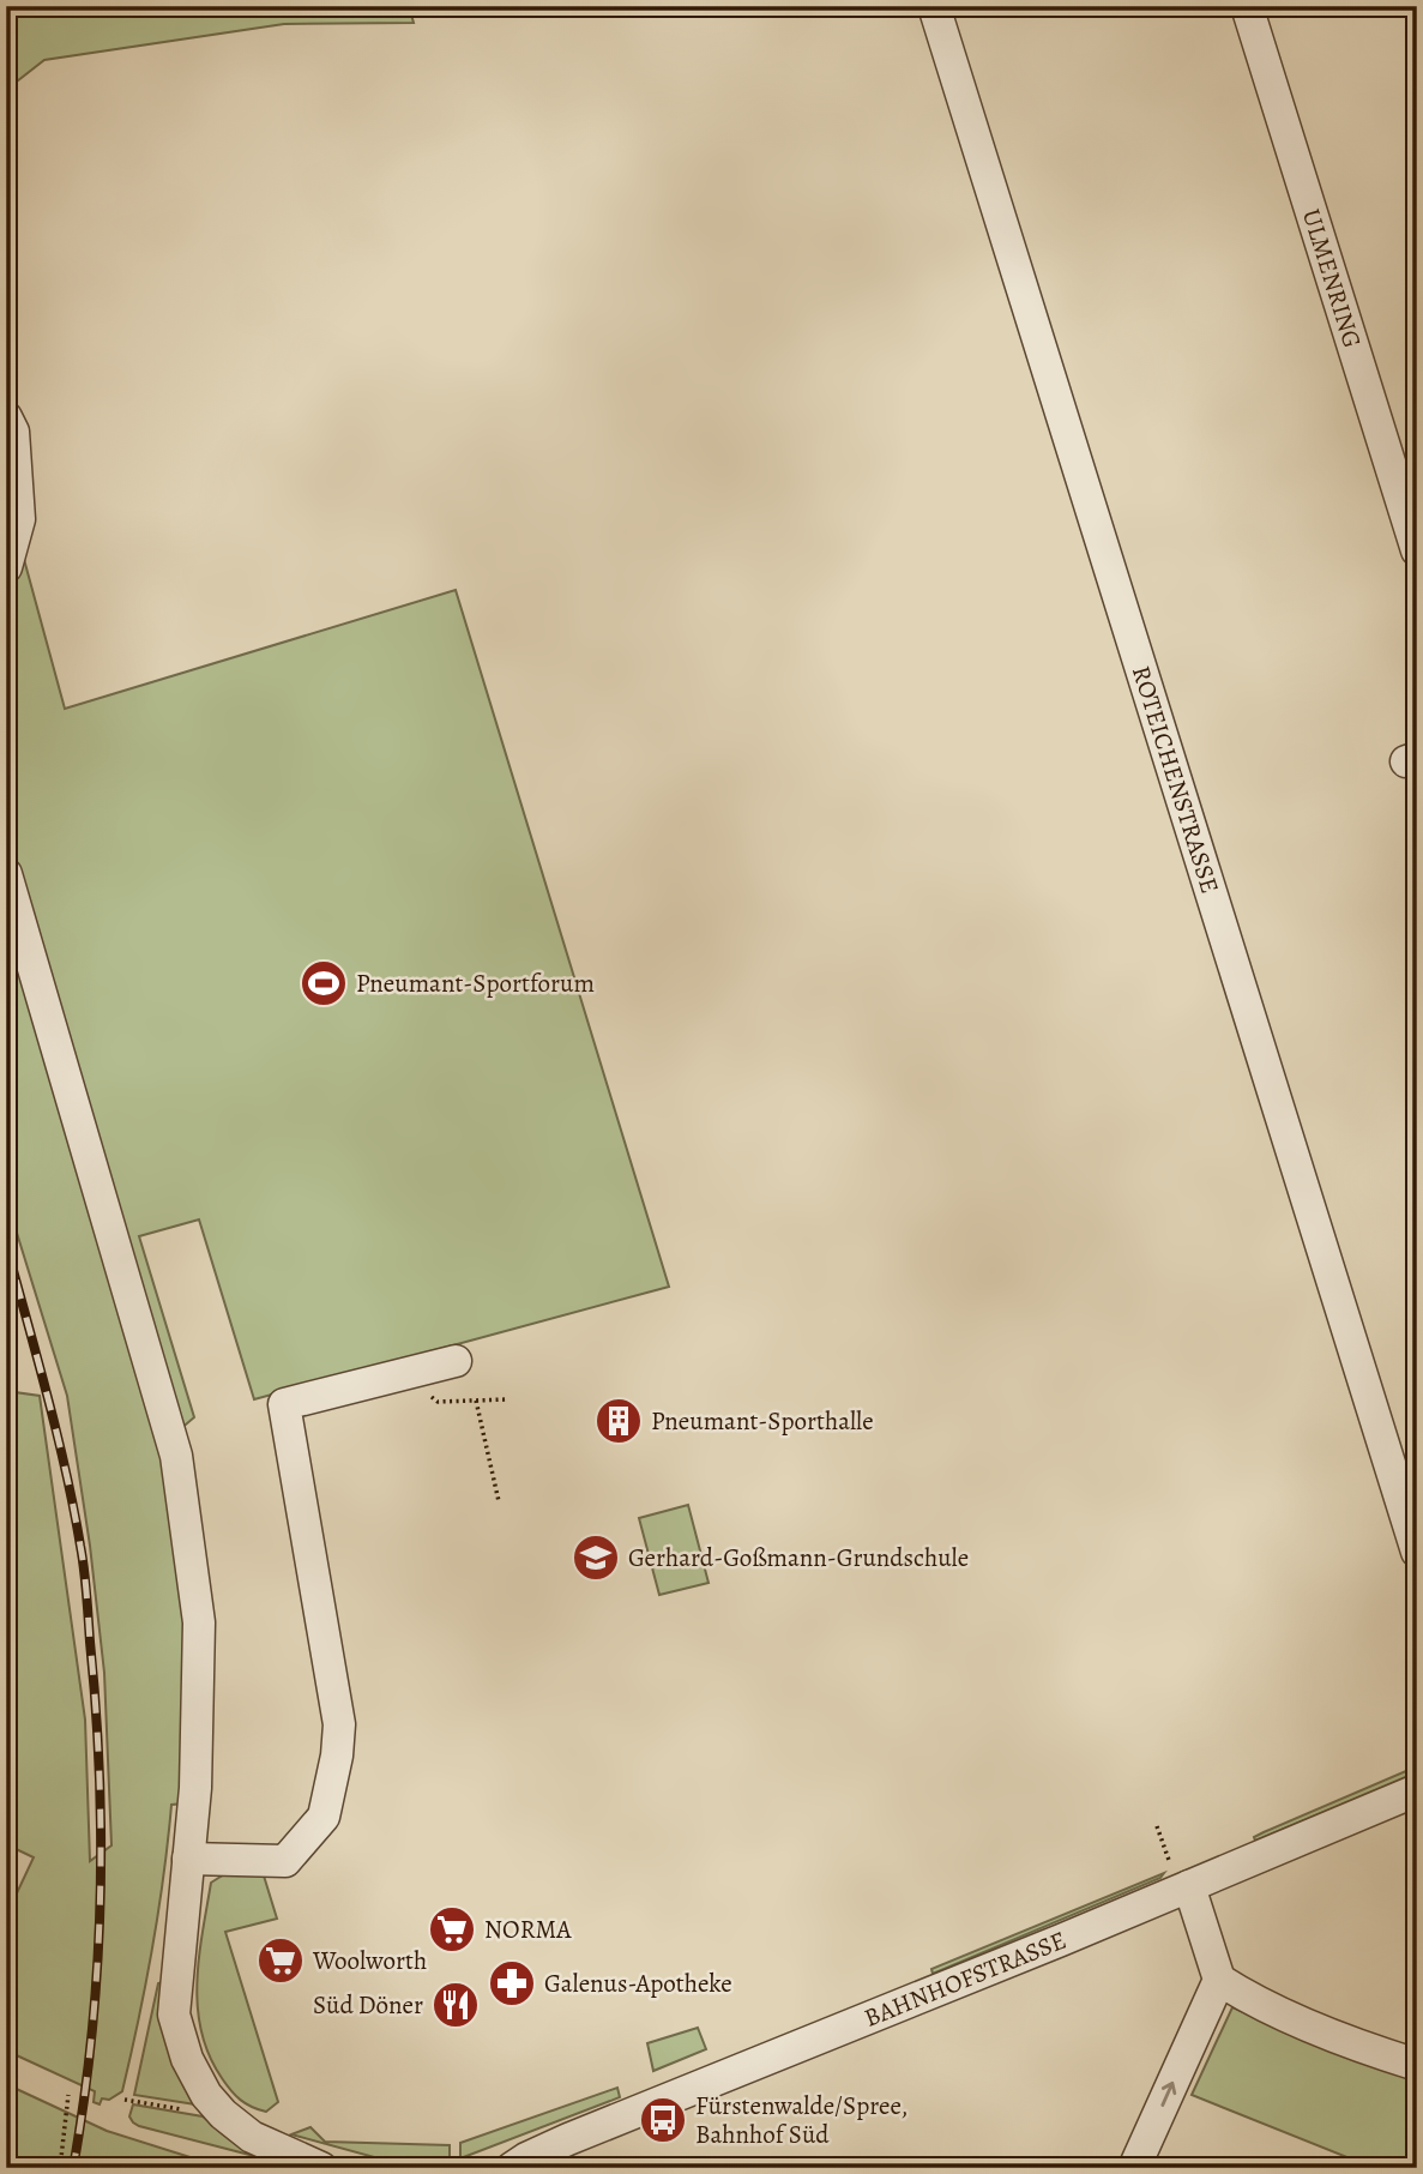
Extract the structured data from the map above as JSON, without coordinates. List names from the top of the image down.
{
  "streets": {
    "street": ["ULMENRING", "ROTEICHENSTRASSE", "BAHNHOFSTRASSE"]
  },
  "places": {
    "sports": ["Pneumant-Sportforum"],
    "building": ["Pneumant-Sporthalle"],
    "school or university": ["Gerhard-Goßmann-Grundschule"],
    "supermarket": ["NORMA", "Woolworth"],
    "pharmacy": ["Galenus-Apotheke"],
    "restaurant": ["Süd Döner"],
    "bus stop": ["Fürstenwalde/Spree, Bahnhof Süd"]
  }
}
